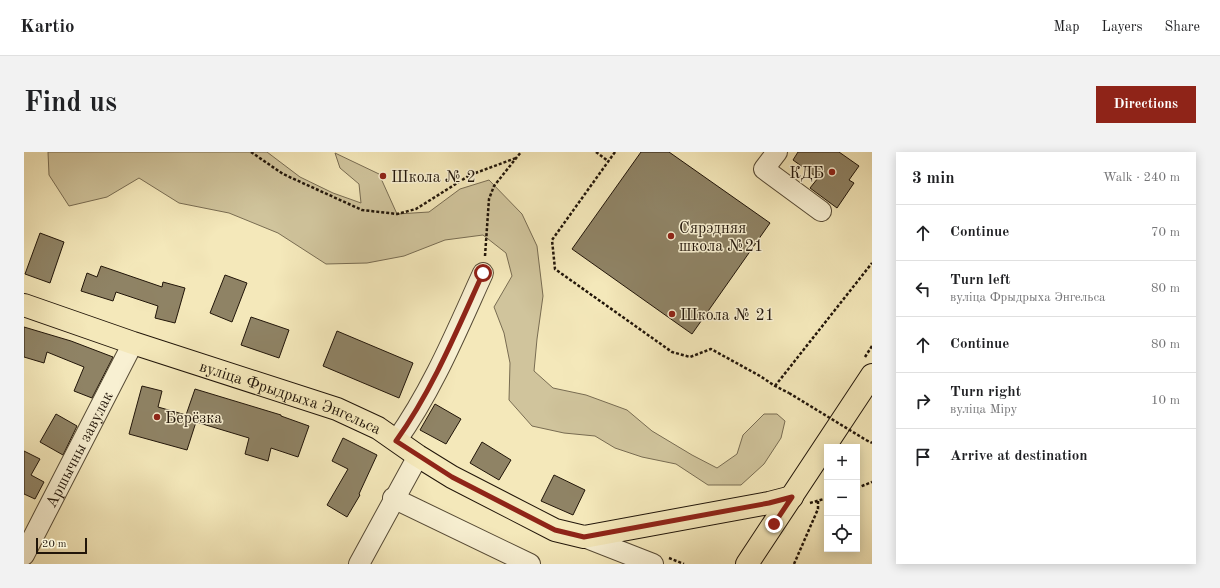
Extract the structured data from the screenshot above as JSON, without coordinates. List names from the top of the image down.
{
  "streets": {
    "main road": ["вуліца Фрыдрыха Энгельса"],
    "street": ["Аршычны завулак"]
  },
  "crossings": [
    ["вуліца Фрыдрыха Энгельса", "Аршычны завулак"]
  ],
  "places": [
    "КДБ",
    "Школа № 2",
    "Сярэдняя школа №21",
    "Школа № 21",
    "Берёзка"
  ],
  "scale_bar": "20 m",
  "page": {
    "header": "Kartio",
    "nav": ["Map", "Layers", "Share"],
    "buttons": "Directions",
    "title": "Find us",
    "heading": ["3 min", "Walk · 240 m"],
    "list": [
      ["Continue", "70 m"],
      ["Turn left", "вуліца Фрыдрыха Энгельса", "80 m"],
      ["Continue", "80 m"],
      ["Turn right", "вуліца Міру", "10 m"],
      "Arrive at destination"
    ],
    "map_buttons": ["+", "−"],
    "scale": "20 m"
  }
}
